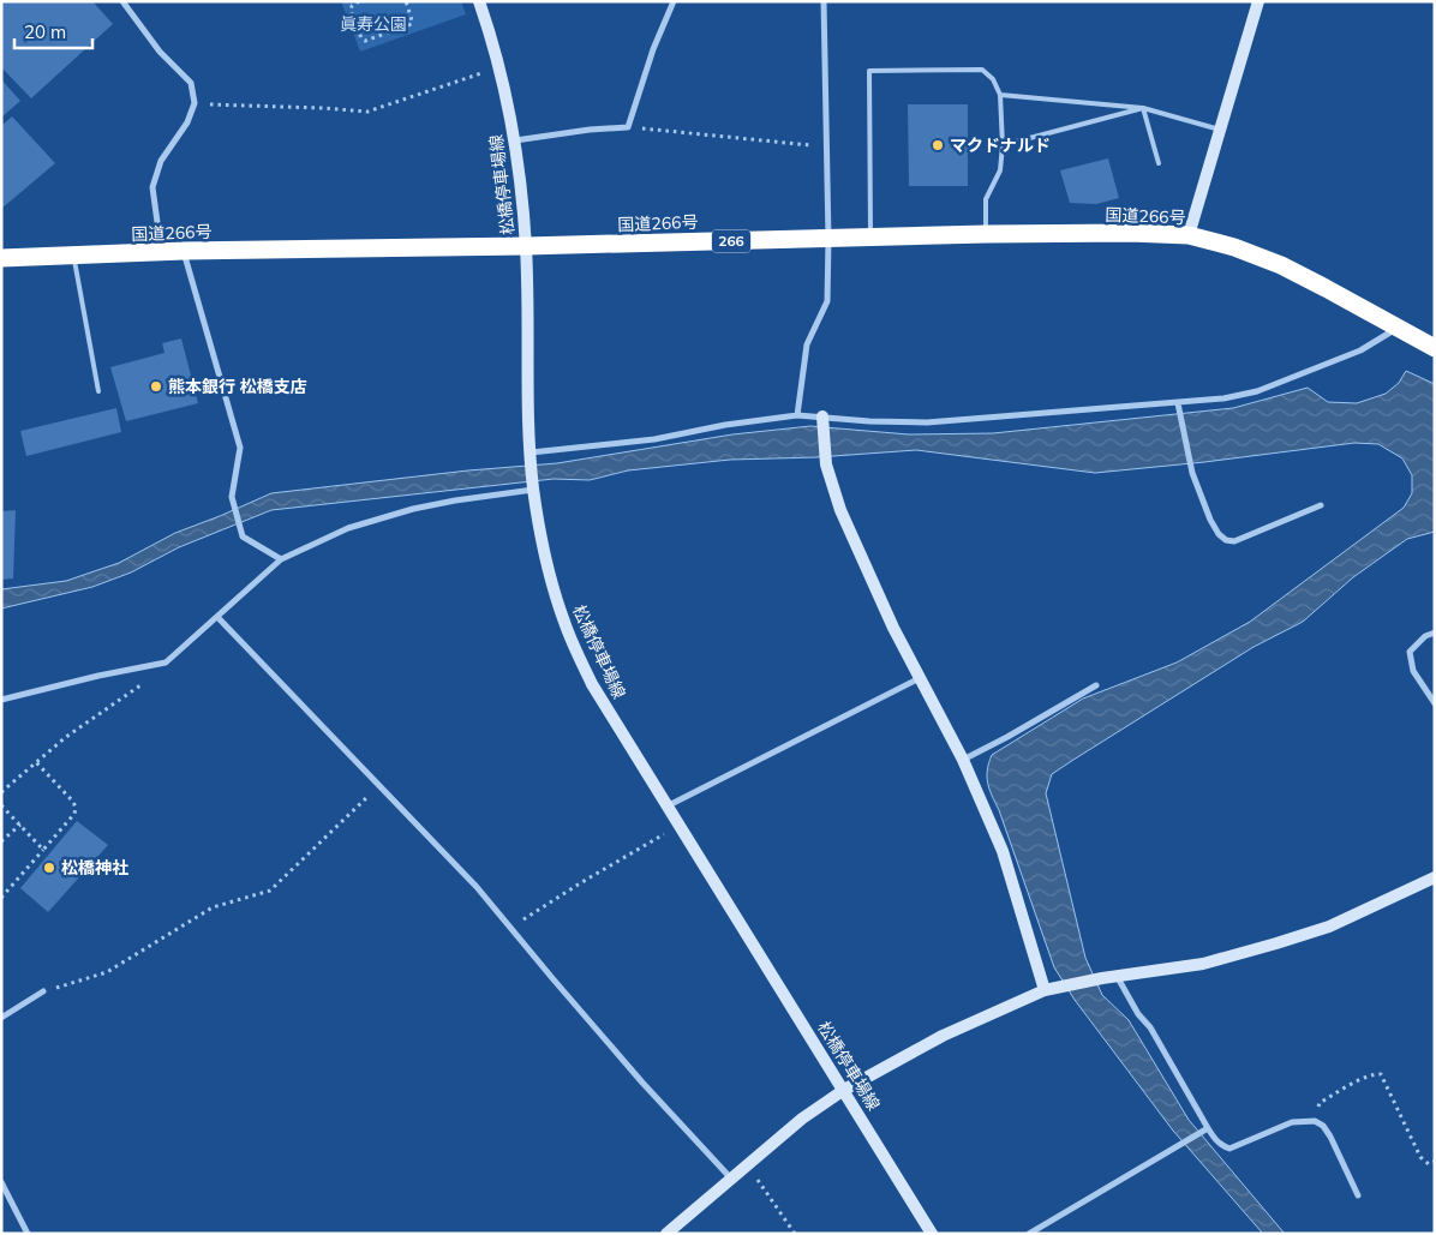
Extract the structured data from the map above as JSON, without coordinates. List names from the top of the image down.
{
  "streets": {
    "highway": ["国道266号", "266"],
    "street": ["松橋停車場線"]
  },
  "crossings": [
    ["松橋停車場線", "国道266号"]
  ],
  "parks": ["眞寿公園"],
  "places": ["マクドナルド", "熊本銀行 松橋支店", "松橋神社"],
  "scale_bar": "20 m"
}
